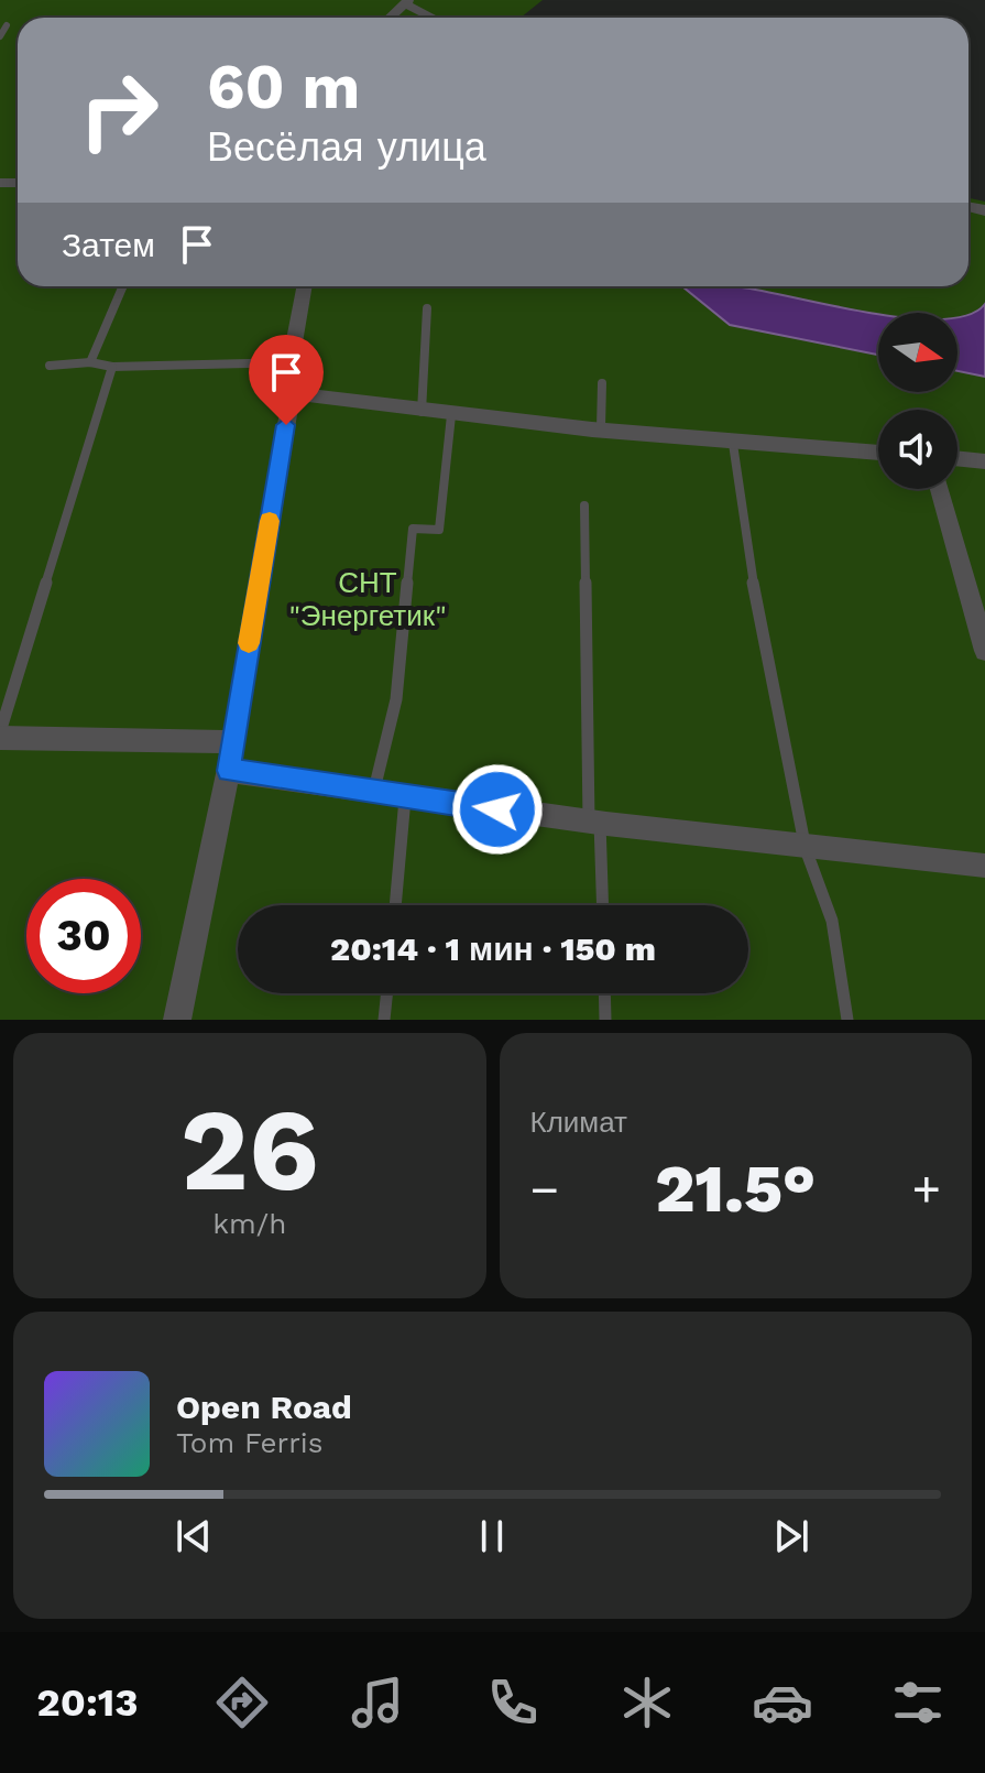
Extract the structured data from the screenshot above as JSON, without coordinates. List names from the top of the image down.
{
  "parks": ["СНТ \"Энергетик\""],
  "north": "right",
  "page": {
    "turn": ["60 m", "Весёлая улица"],
    "then": "Затем",
    "limit": "30",
    "trip": "20:14 · 1 мин · 150 m",
    "tile": [
      ["26", "km/h"],
      "Климат"
    ],
    "heat": ["−", "21.5°", "+"],
    "song": ["Open Road", "Tom Ferris"],
    "tabs": "20:13"
  }
}
